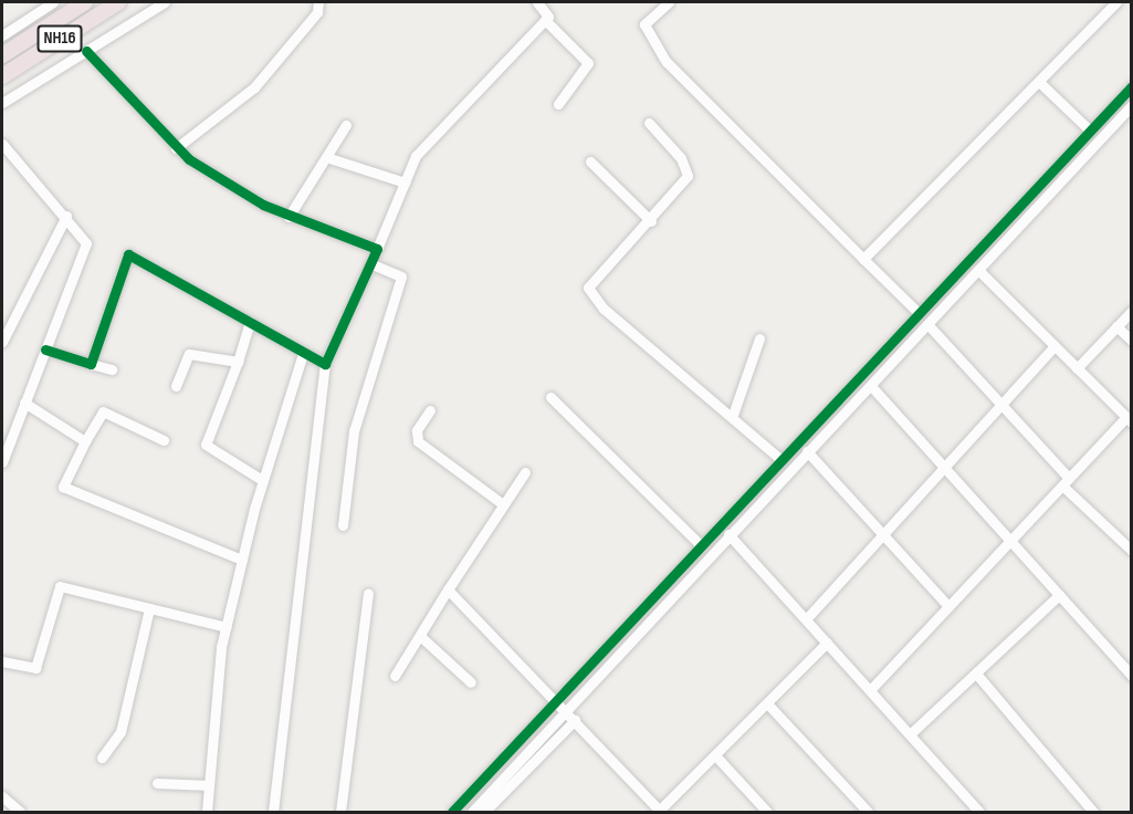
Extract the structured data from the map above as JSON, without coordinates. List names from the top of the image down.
{
  "streets": {
    "highway": ["NH16"]
  }
}
